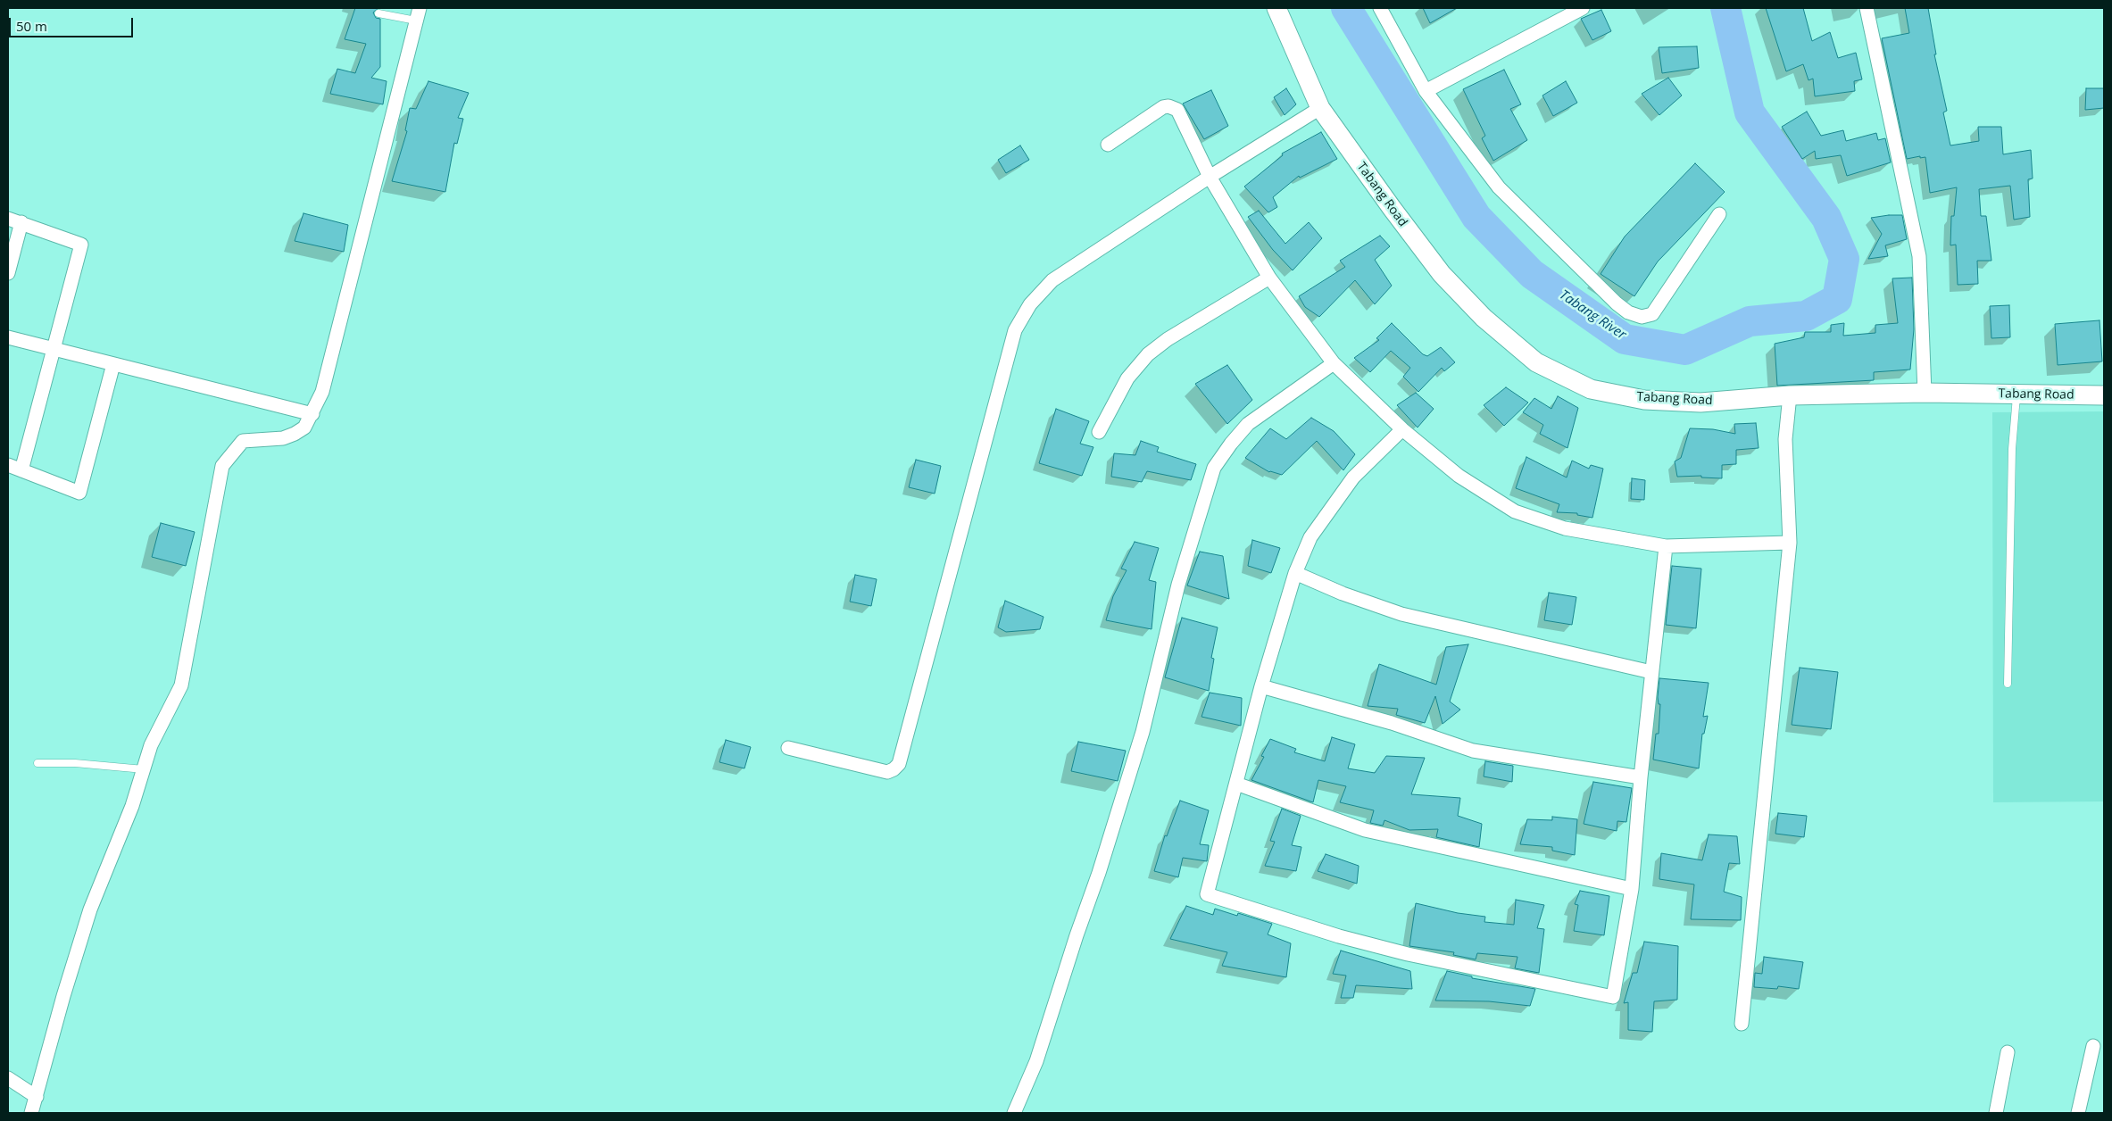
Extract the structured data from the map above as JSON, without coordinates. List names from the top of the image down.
{
  "streets": {
    "main road": ["Tabang Road"]
  },
  "water": ["Tabang River"],
  "scale_bar": "50 m"
}
